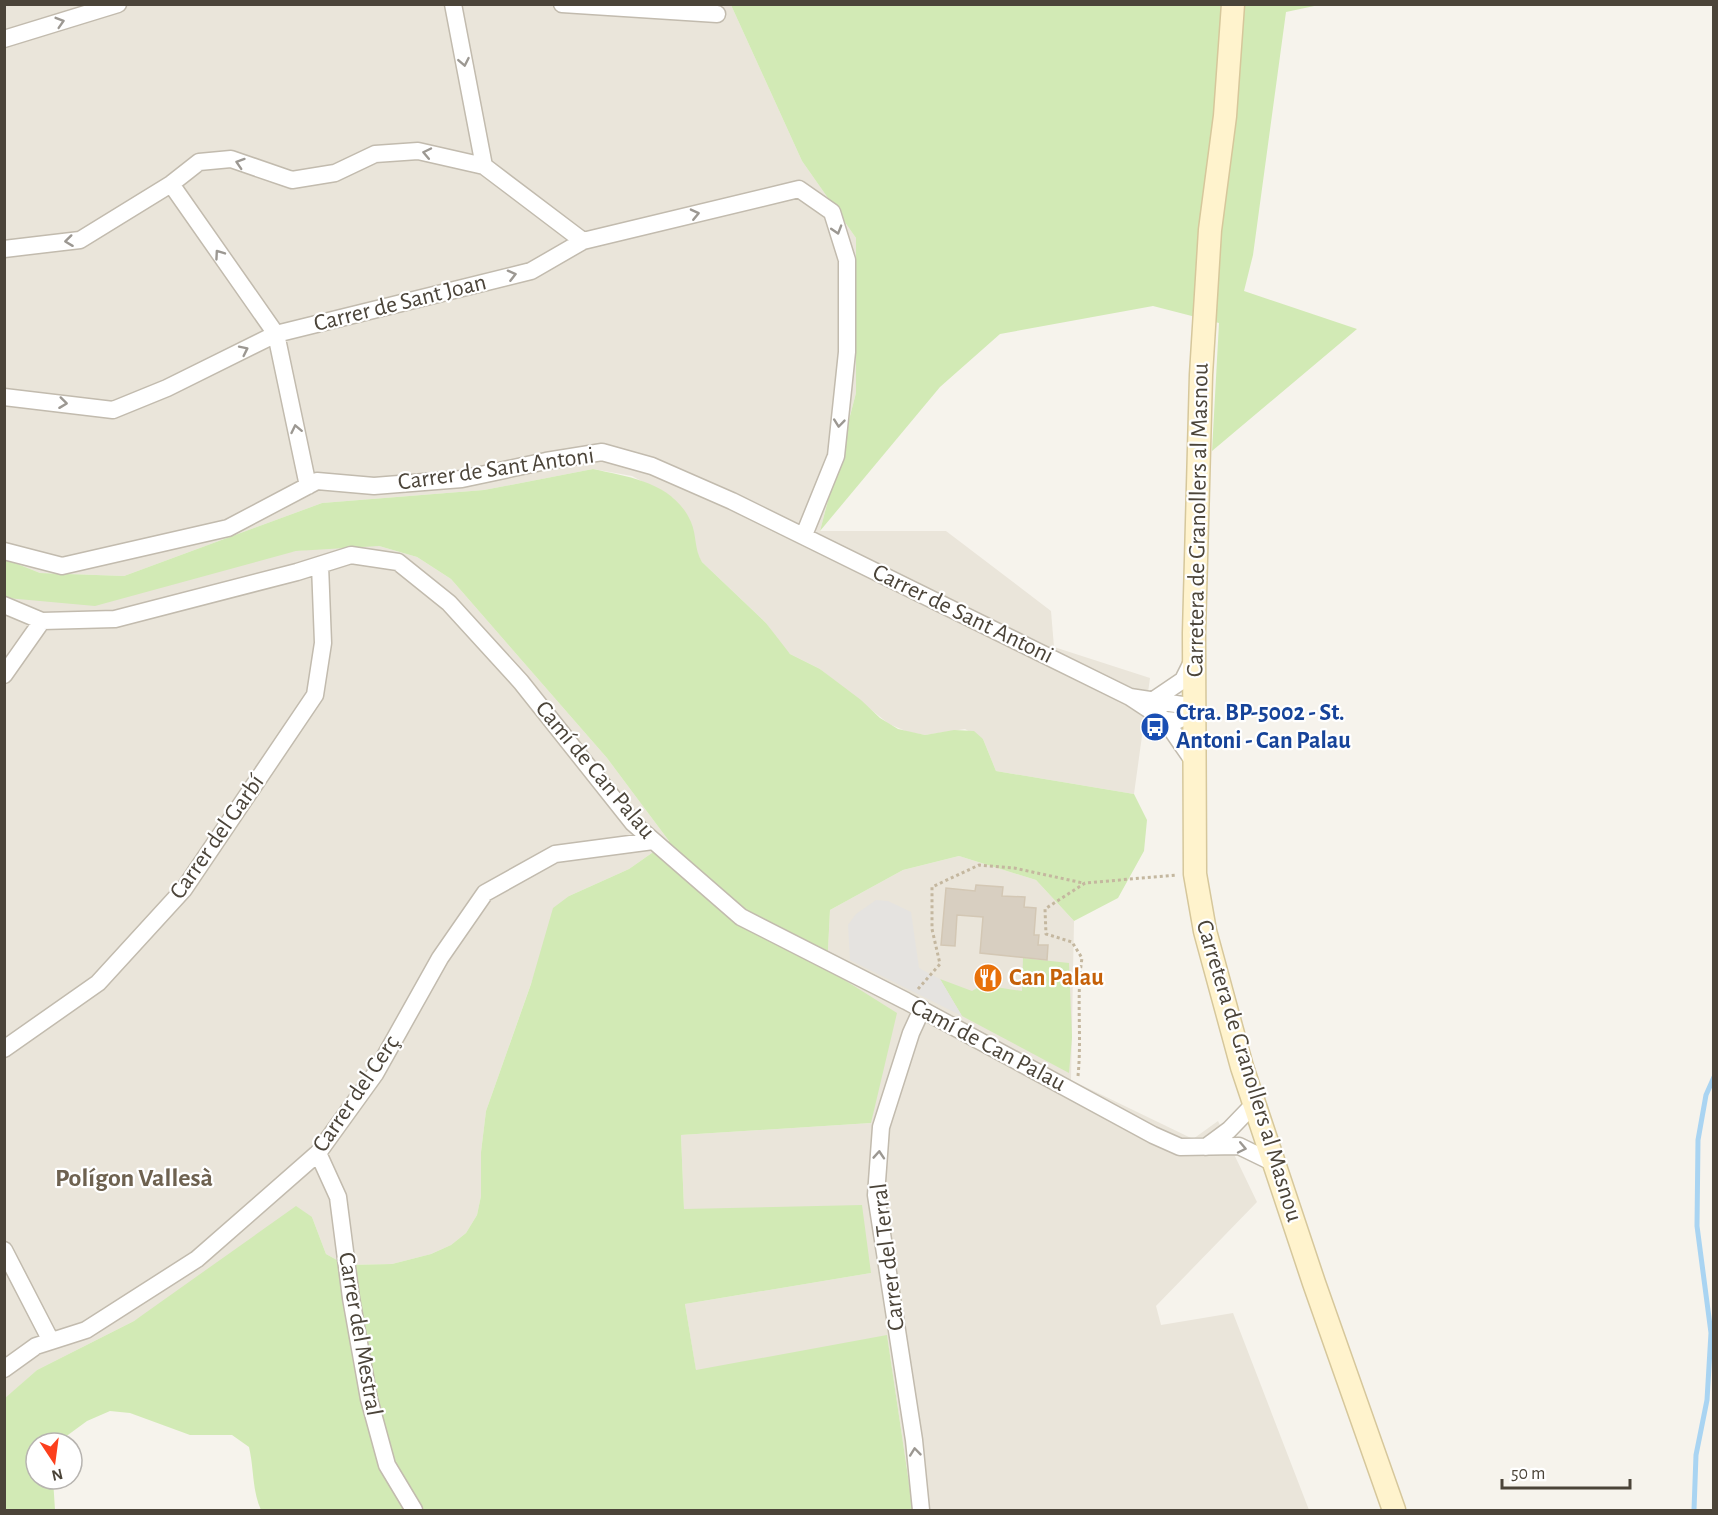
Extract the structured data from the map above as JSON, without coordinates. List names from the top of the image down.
{
  "streets": {
    "main road": ["Carretera de Granollers al Masnou"],
    "street": [
      "Carrer de Sant Joan",
      "Carrer de Sant Antoni",
      "Camí de Can Palau",
      "Carrer del Garbí",
      "Carrer del Cerç",
      "Carrer del Terral",
      "Carrer del Mestral"
    ]
  },
  "crossings": [
    ["Carrer de Sant Joan", "Carrer de Sant Antoni"],
    ["Carrer de Sant Antoni", "Carretera de Granollers al Masnou"],
    ["Carretera de Granollers al Masnou", "Camí de Can Palau"],
    ["Camí de Can Palau", "Carrer del Garbí"],
    ["Camí de Can Palau", "Carrer del Cerç"],
    ["Camí de Can Palau", "Carrer del Terral"],
    ["Carrer del Cerç", "Carrer del Mestral"]
  ],
  "one_way": ["Carrer del Terral"],
  "districts": ["Polígon Vallesà"],
  "places": {
    "bus stop": ["Ctra. BP-5002 - St. Antoni - Can Palau"],
    "restaurant": ["Can Palau"]
  },
  "scale_bar": "50 m",
  "north": "bottom"
}
